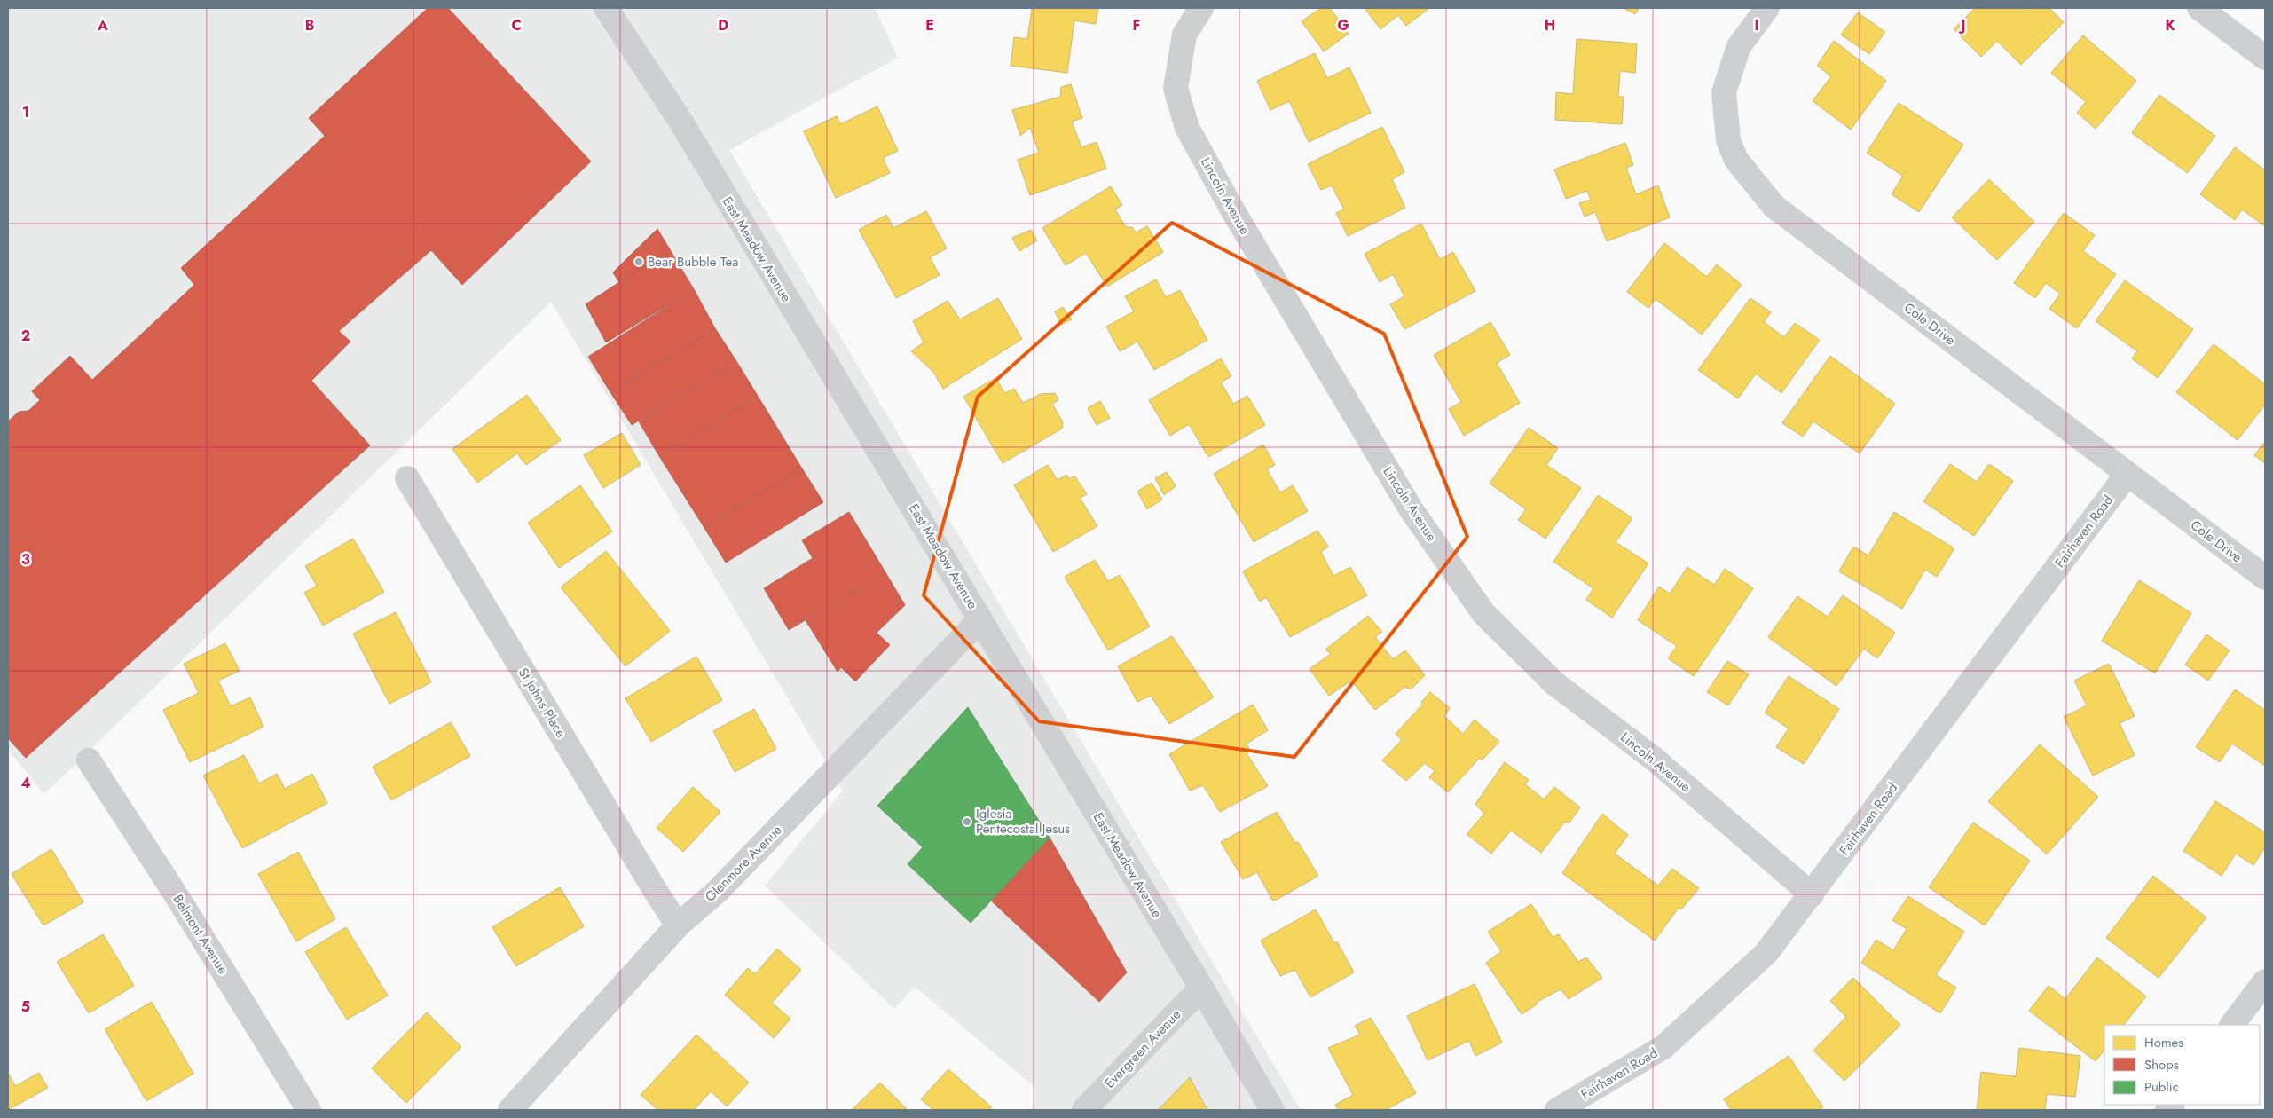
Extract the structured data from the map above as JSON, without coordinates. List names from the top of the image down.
{
  "streets": {
    "street": [
      "Lincoln Avenue",
      "East Meadow Avenue",
      "Cole Drive",
      "Fairhaven Road",
      "St Johns Place",
      "Glenmore Avenue",
      "Belmont Avenue",
      "Evergreen Avenue"
    ]
  },
  "crossings": [
    ["Lincoln Avenue", "Fairhaven Road"],
    ["East Meadow Avenue", "Glenmore Avenue"],
    ["East Meadow Avenue", "Evergreen Avenue"],
    ["Cole Drive", "Fairhaven Road"],
    ["St Johns Place", "Glenmore Avenue"]
  ],
  "places": ["Bear Bubble Tea", "Iglesia Pentecostal Jesus"],
  "legend": ["Homes", "Shops", "Public"],
  "grid": {
    "columns": [
      "A",
      "B",
      "C",
      "D",
      "E",
      "F",
      "G",
      "H",
      "I",
      "J",
      "K"
    ],
    "rows": [
      "1",
      "2",
      "3",
      "4",
      "5"
    ]
  }
}
